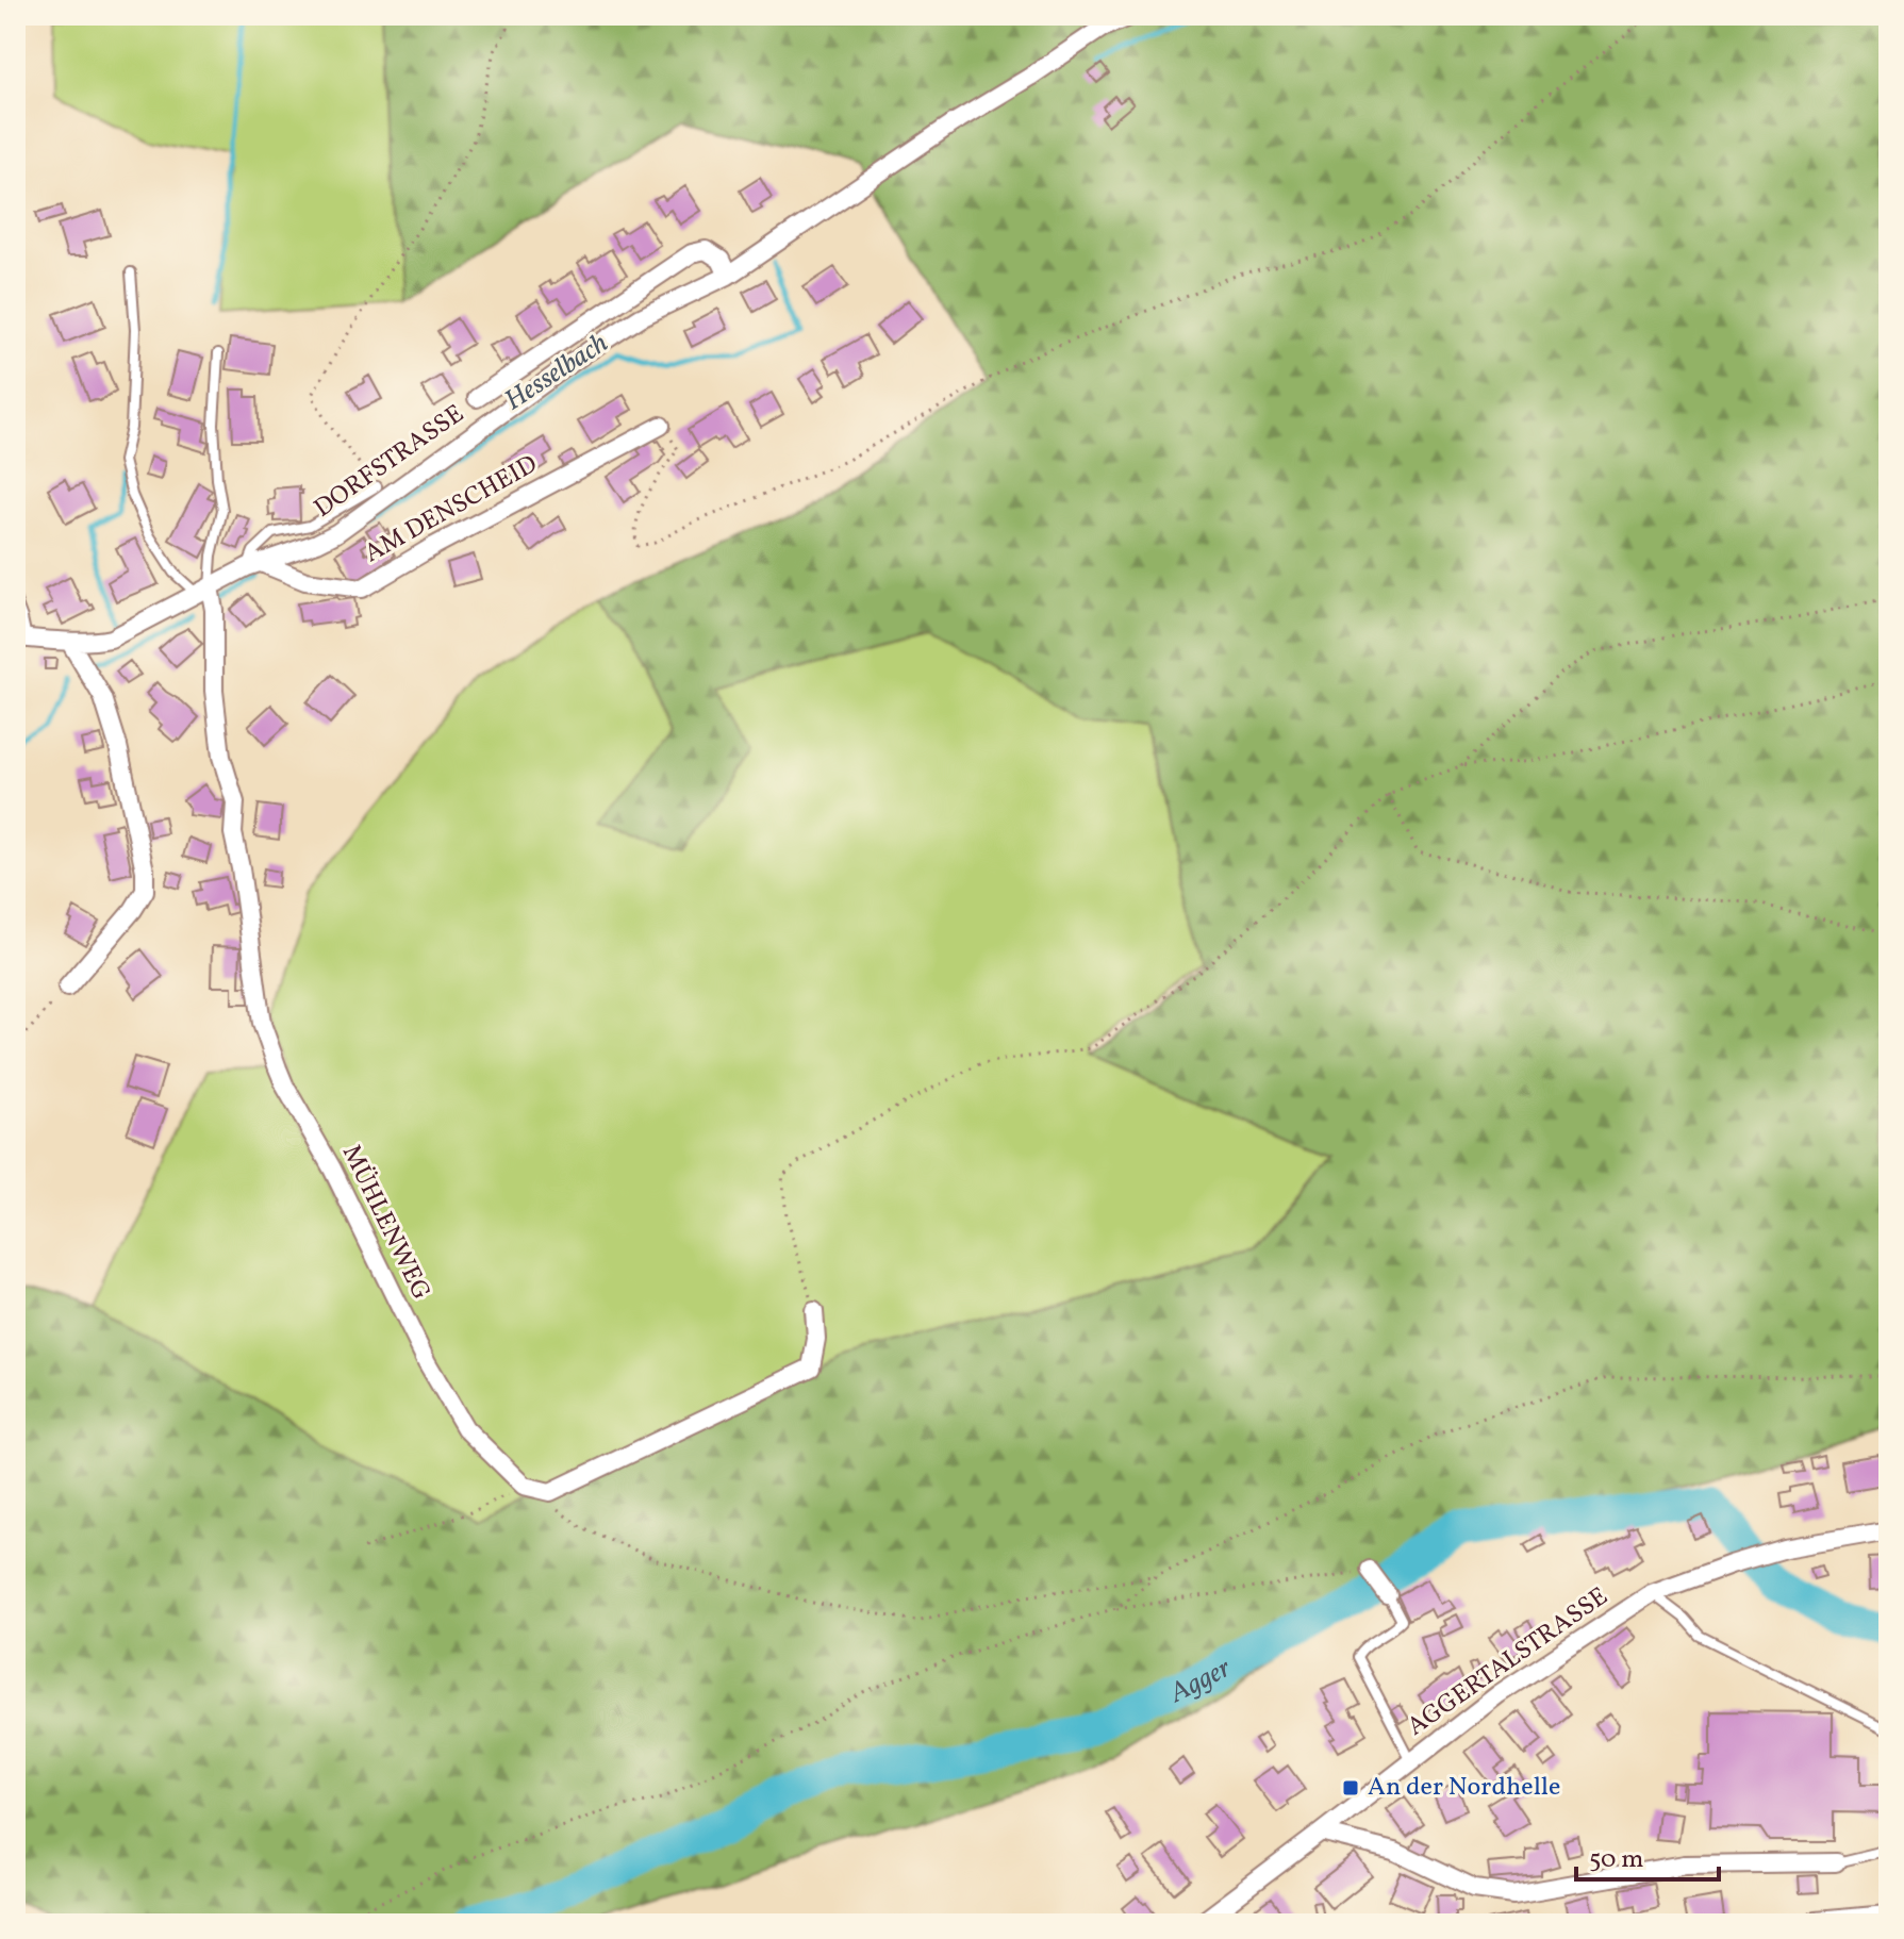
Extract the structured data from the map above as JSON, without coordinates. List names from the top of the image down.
{
  "streets": {
    "street": [
      "DORFSTRASSE",
      "AM DENSCHEID",
      "MÜHLENWEG",
      "AGGERTALSTRASSE"
    ]
  },
  "crossings": [
    ["DORFSTRASSE", "AM DENSCHEID"],
    ["DORFSTRASSE", "MÜHLENWEG"]
  ],
  "water": ["Hesselbach", "Agger"],
  "places": {
    "transit": ["An der Nordhelle"]
  },
  "scale_bar": "50 m"
}
